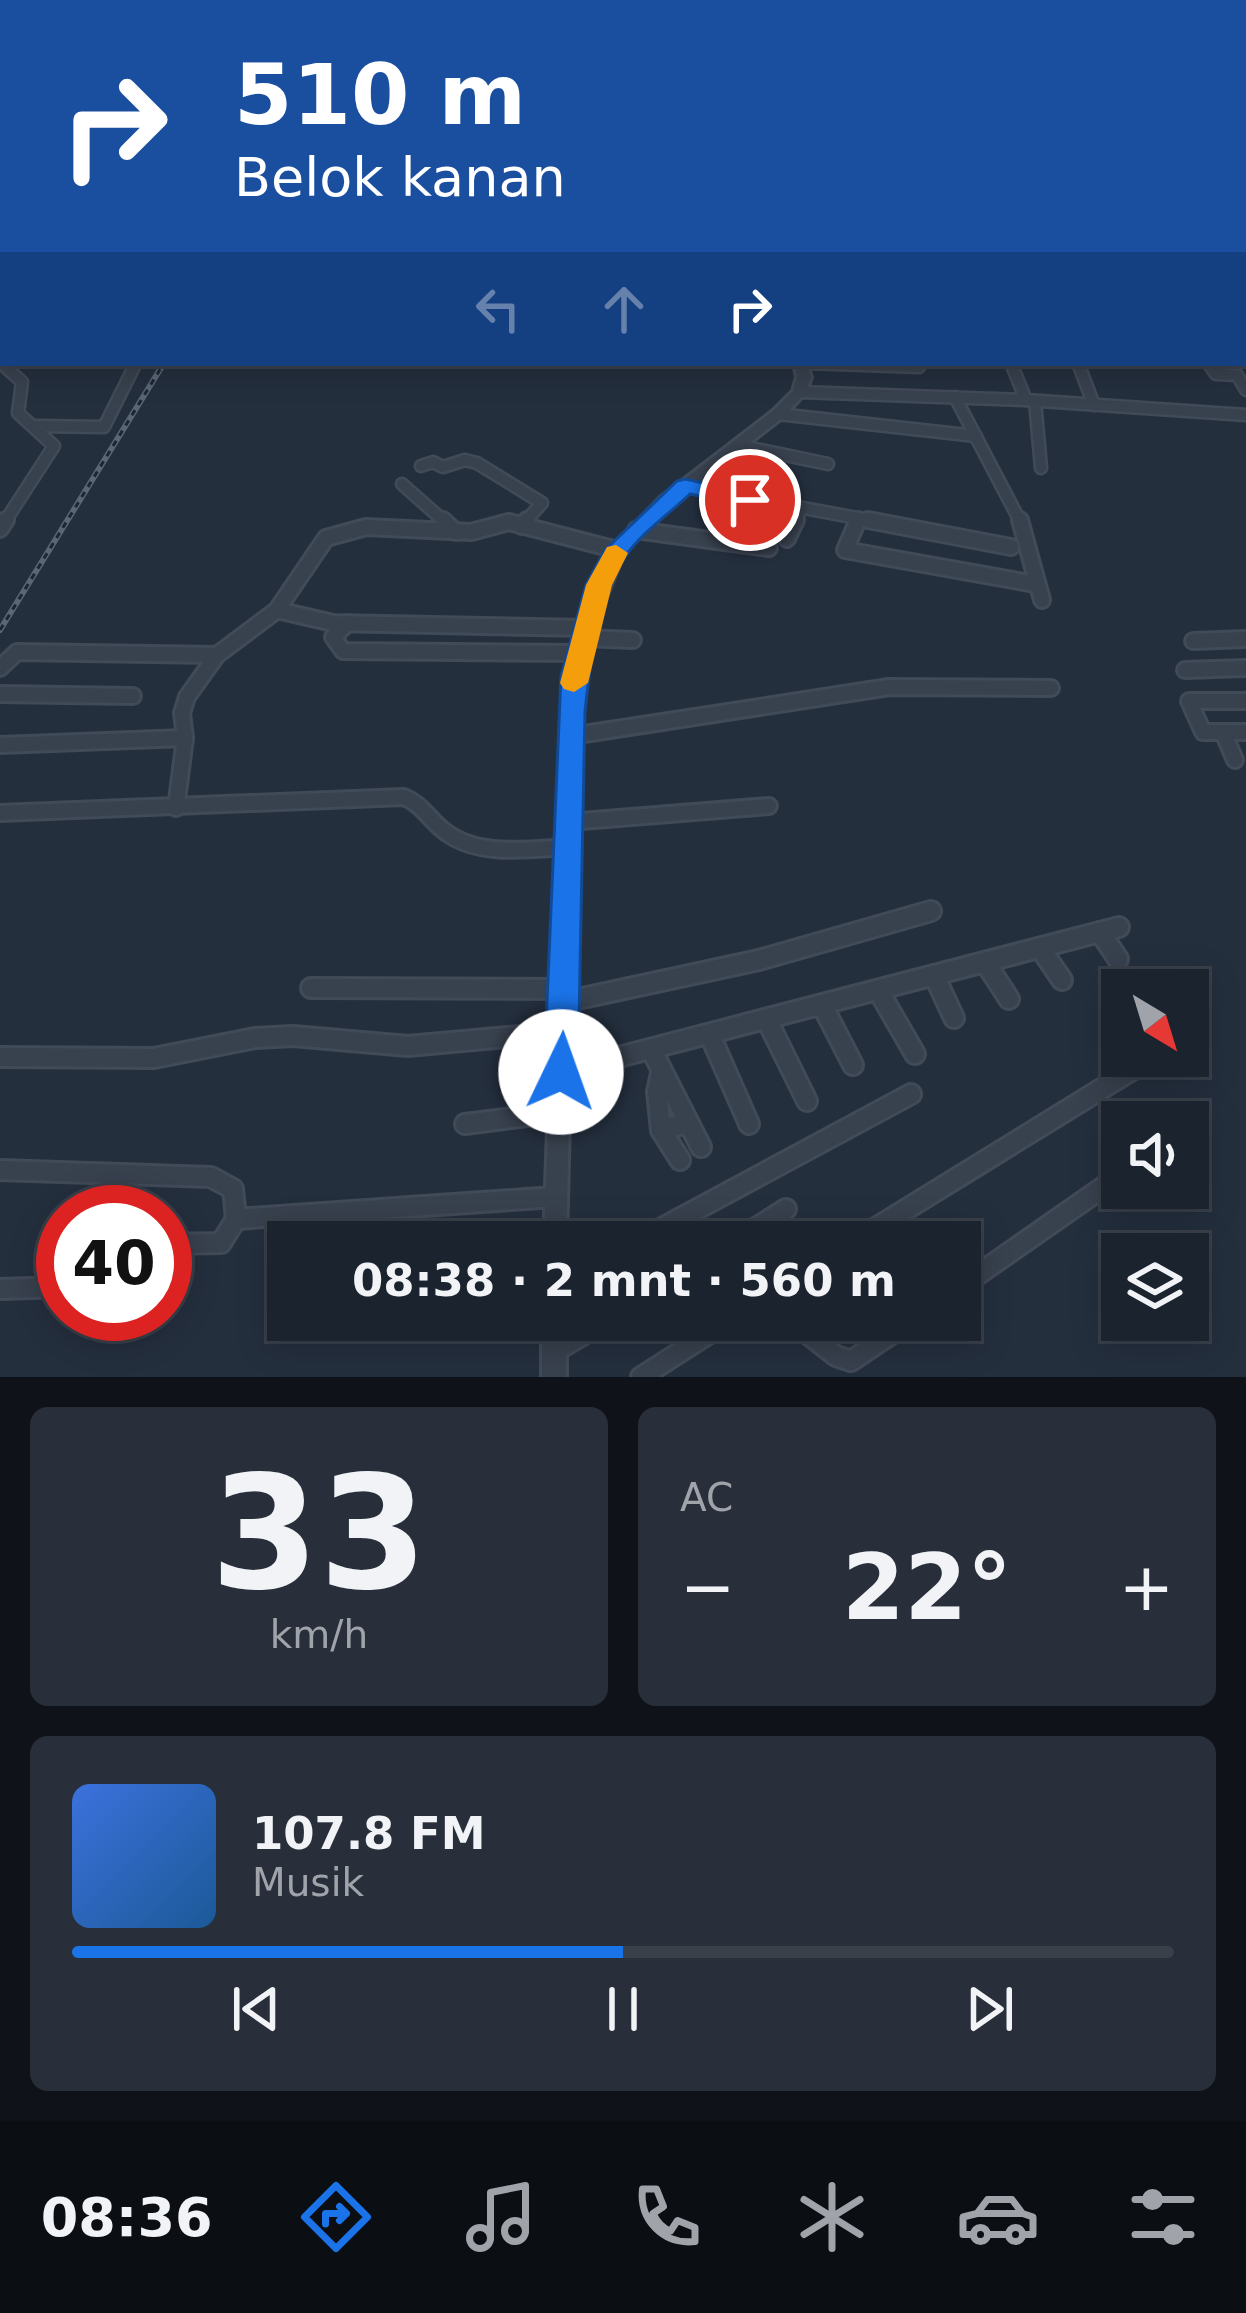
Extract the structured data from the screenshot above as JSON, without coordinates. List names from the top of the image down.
{
  "north": "bottom right",
  "page": {
    "turn": ["510 m", "Belok kanan"],
    "limit": "40",
    "trip": "08:38 · 2 mnt · 560 m",
    "tile": [
      ["33", "km/h"],
      "AC"
    ],
    "heat": ["−", "22°", "+"],
    "song": ["107.8 FM", "Musik"],
    "tabs": "08:36"
  }
}
